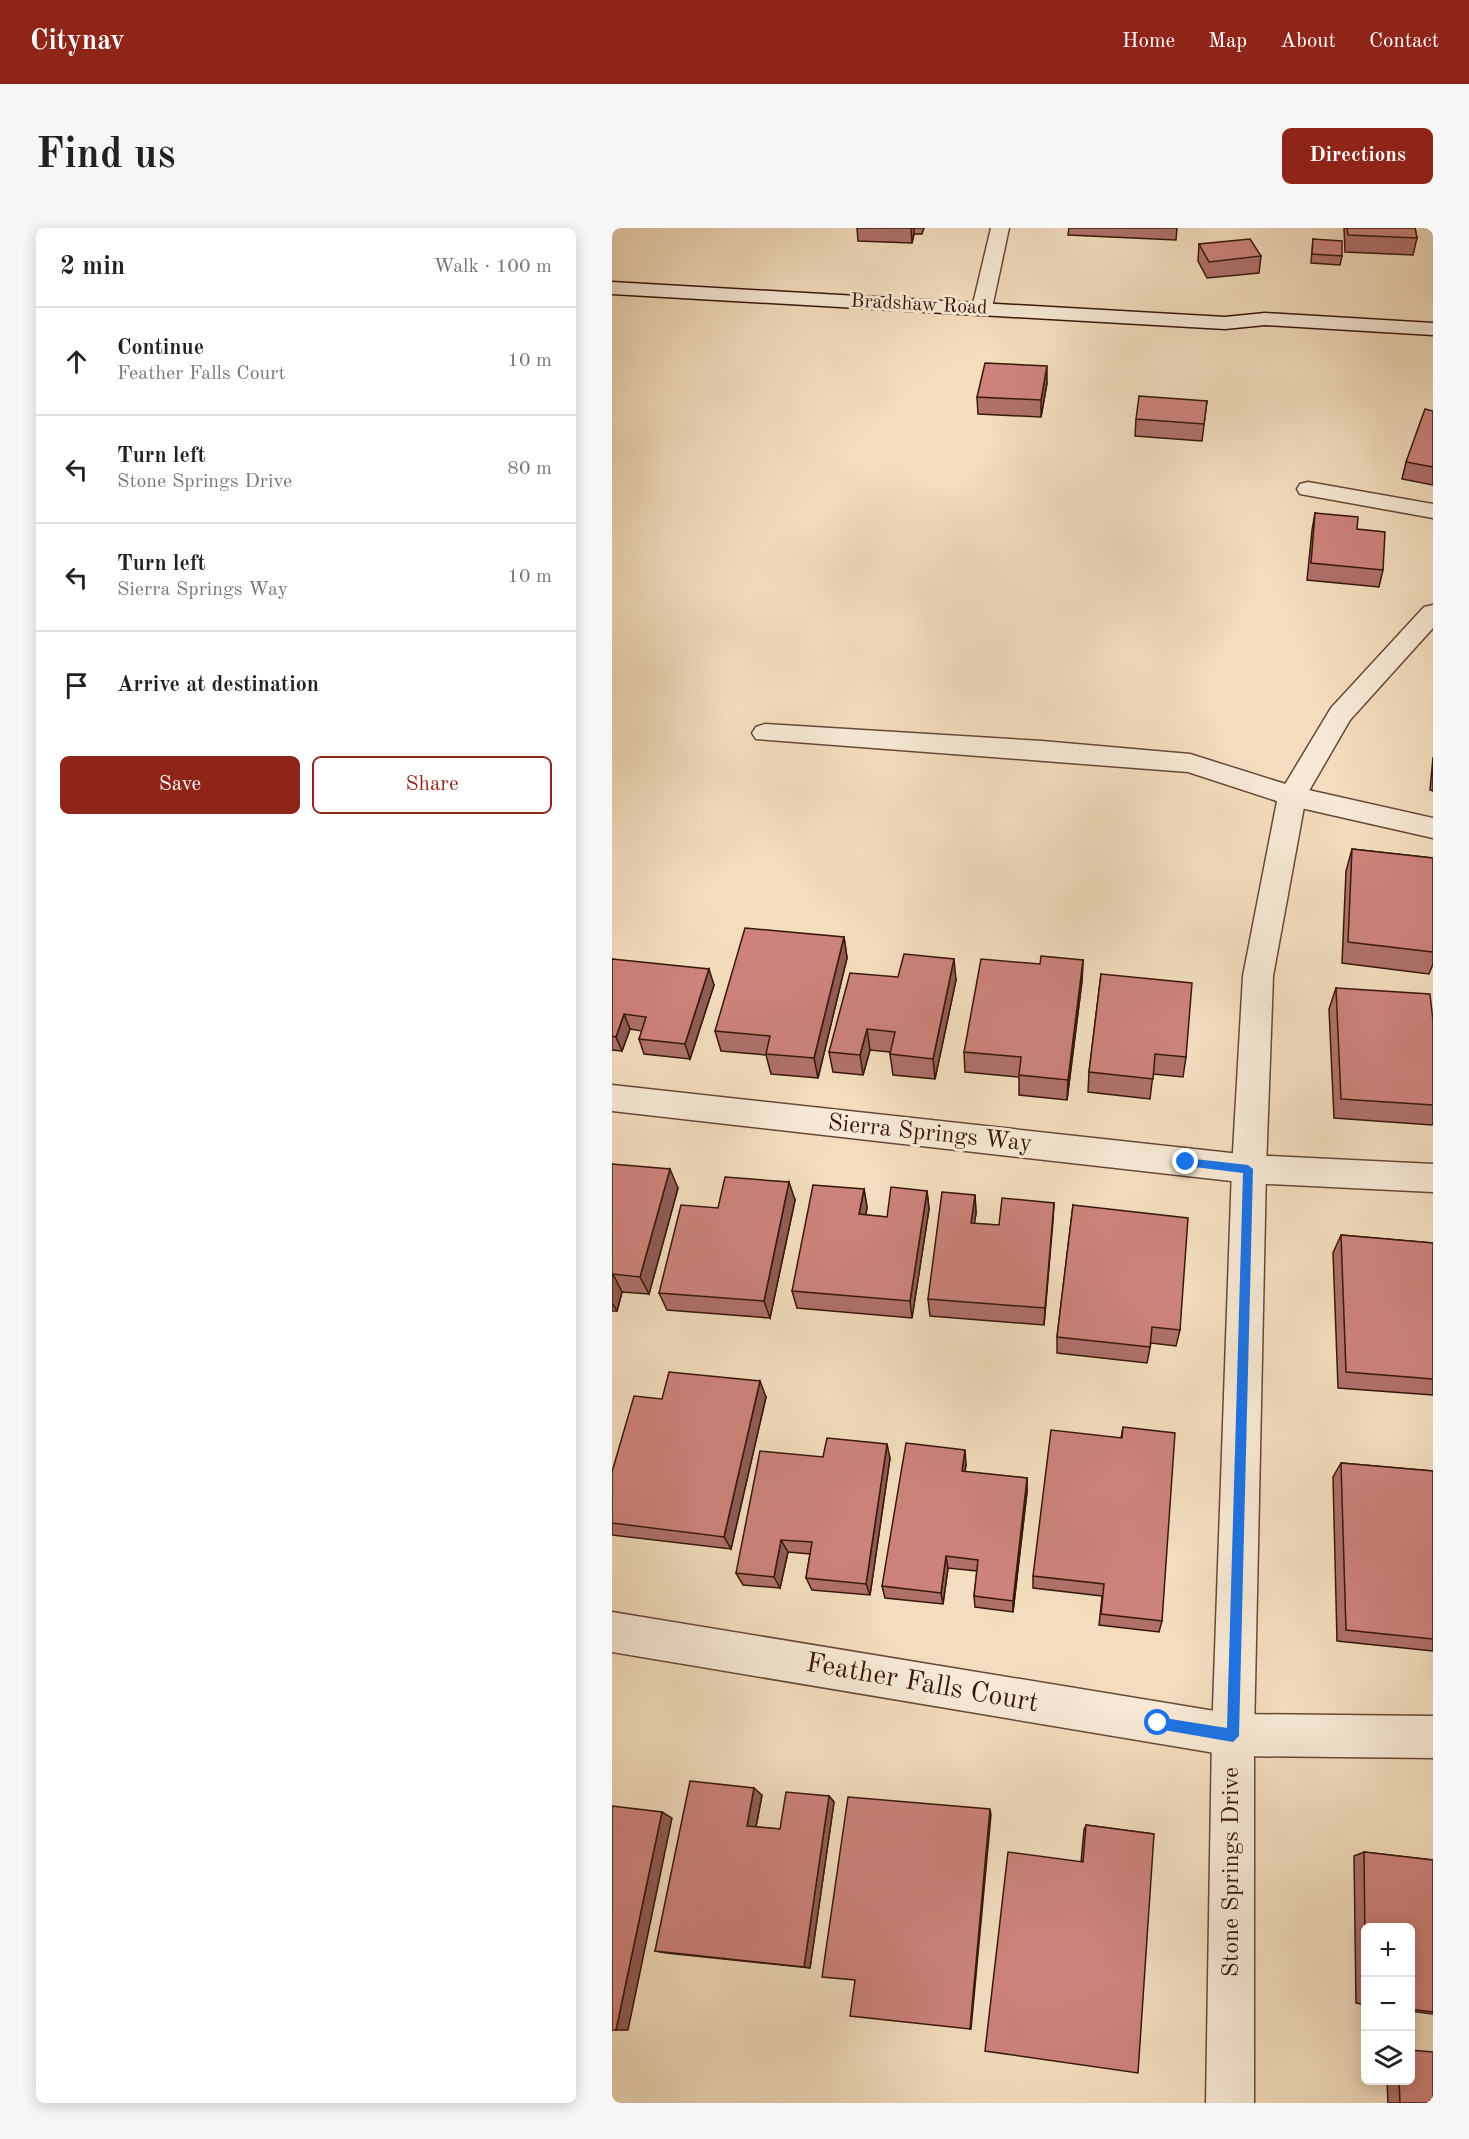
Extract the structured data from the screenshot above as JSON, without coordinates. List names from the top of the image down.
{
  "streets": {
    "street": [
      "Bradshaw Road",
      "Sierra Springs Way",
      "Feather Falls Court",
      "Stone Springs Drive"
    ]
  },
  "crossings": [
    ["Sierra Springs Way", "Stone Springs Drive"],
    ["Feather Falls Court", "Stone Springs Drive"]
  ],
  "page": {
    "header": "Citynav",
    "nav": [
      "Home",
      "Map",
      "About",
      "Contact"
    ],
    "buttons": [
      "Directions",
      ["Save", "Share"]
    ],
    "title": "Find us",
    "heading": ["2 min", "Walk · 100 m"],
    "list": [
      ["Continue", "Feather Falls Court", "10 m"],
      ["Turn left", "Stone Springs Drive", "80 m"],
      ["Turn left", "Sierra Springs Way", "10 m"],
      "Arrive at destination"
    ],
    "map_buttons": ["+", "−"]
  }
}
